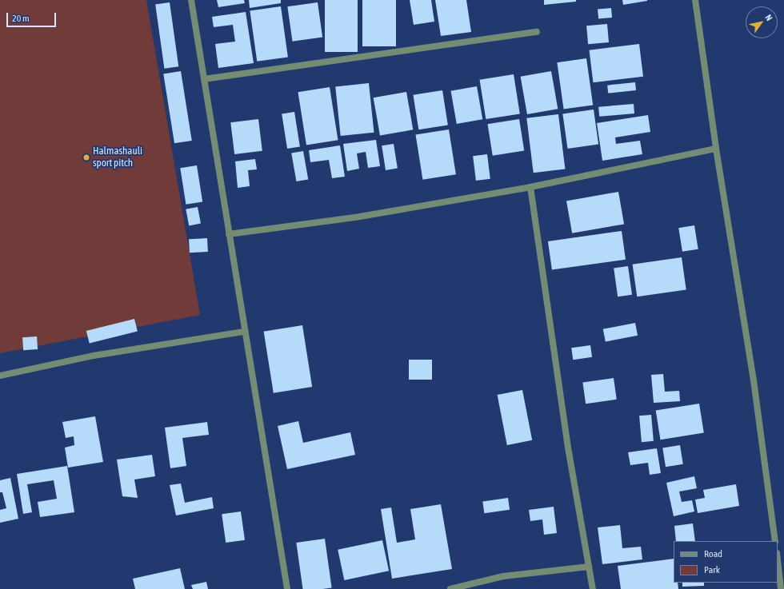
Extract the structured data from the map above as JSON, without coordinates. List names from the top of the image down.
{
  "places": ["Halmashauli sport pitch"],
  "legend": ["Road", "Park"],
  "scale_bar": "20 m",
  "north": "top right"
}
